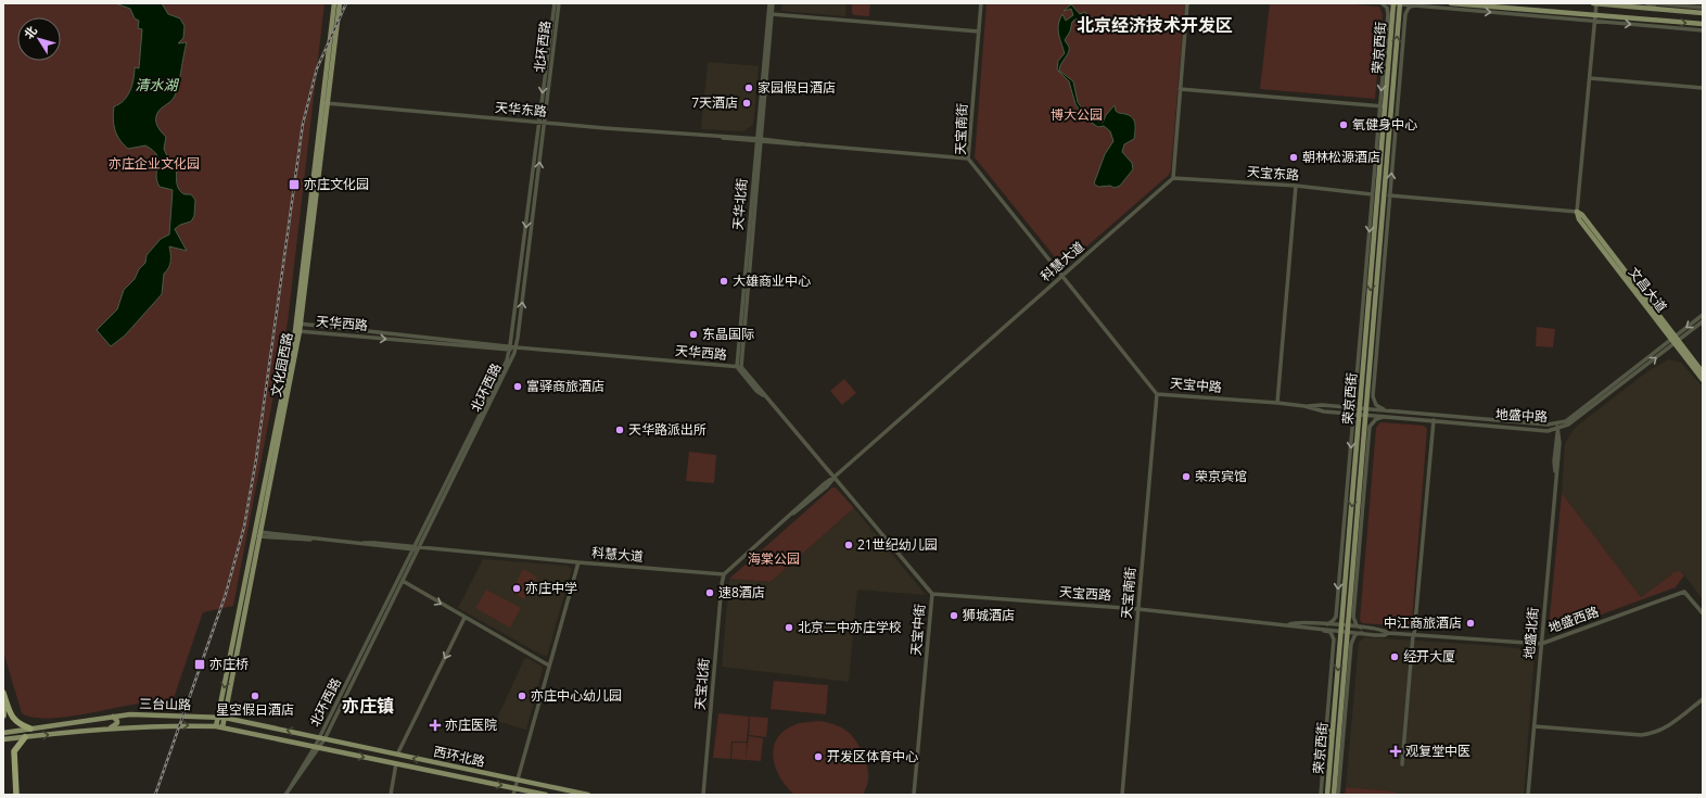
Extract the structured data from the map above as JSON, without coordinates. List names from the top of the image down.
{
  "streets": {
    "main road": [
      "荣京西街",
      "文昌大道",
      "文化园西路",
      "三台山路",
      "西环北路"
    ],
    "street": [
      "北环西路",
      "天华东路",
      "天宝南街",
      "天宝东路",
      "天华北街",
      "科慧大道",
      "天华西路",
      "天宝中路",
      "地盛中路",
      "天宝西路",
      "地盛西路",
      "天宝中街",
      "地盛北街",
      "天宝北街"
    ]
  },
  "crossings": [
    ["北环西路", "天华东路"],
    ["北环西路", "科慧大道"],
    ["北环西路", "天华西路"],
    ["北环西路", "三台山路"],
    ["北环西路", "西环北路"],
    ["荣京西街", "天宝中路"],
    ["荣京西街", "地盛中路"],
    ["荣京西街", "天宝西路"],
    ["荣京西街", "地盛西路"],
    ["天华东路", "天宝南街"],
    ["天华东路", "天华北街"],
    ["天华东路", "文化园西路"],
    ["天宝南街", "科慧大道"],
    ["天宝南街", "天宝中路"],
    ["天宝南街", "天宝西路"],
    ["天宝东路", "科慧大道"],
    ["天华北街", "天华西路"],
    ["科慧大道", "天华西路"],
    ["科慧大道", "文化园西路"],
    ["科慧大道", "天宝中路"],
    ["科慧大道", "天宝中街"],
    ["科慧大道", "天宝北街"],
    ["文昌大道", "地盛中路"],
    ["天华西路", "文化园西路"],
    ["天华西路", "天宝中街"],
    ["文化园西路", "三台山路"],
    ["天宝中路", "地盛中路"],
    ["地盛中路", "地盛北街"],
    ["天宝西路", "天宝中街"],
    ["地盛西路", "地盛北街"],
    ["三台山路", "西环北路"]
  ],
  "districts": ["北京经济技术开发区", "亦庄镇"],
  "water": ["清水湖"],
  "parks": ["博大公园", "亦庄企业文化园", "海棠公园"],
  "places": {
    "other": [
      "家园假日酒店",
      "7天酒店",
      "氧健身中心",
      "朝林松源酒店",
      "大雄商业中心",
      "东晶国际",
      "富驿商旅酒店",
      "天华路派出所",
      "荣京宾馆",
      "21世纪幼儿园",
      "亦庄中学",
      "速8酒店",
      "狮城酒店",
      "中江商旅酒店",
      "北京二中亦庄学校",
      "经开大厦",
      "星空假日酒店",
      "亦庄中心幼儿园",
      "开发区体育中心"
    ],
    "transit": ["亦庄文化园", "亦庄桥"],
    "health": ["亦庄医院", "观复堂中医"]
  },
  "north": "top left"
}
